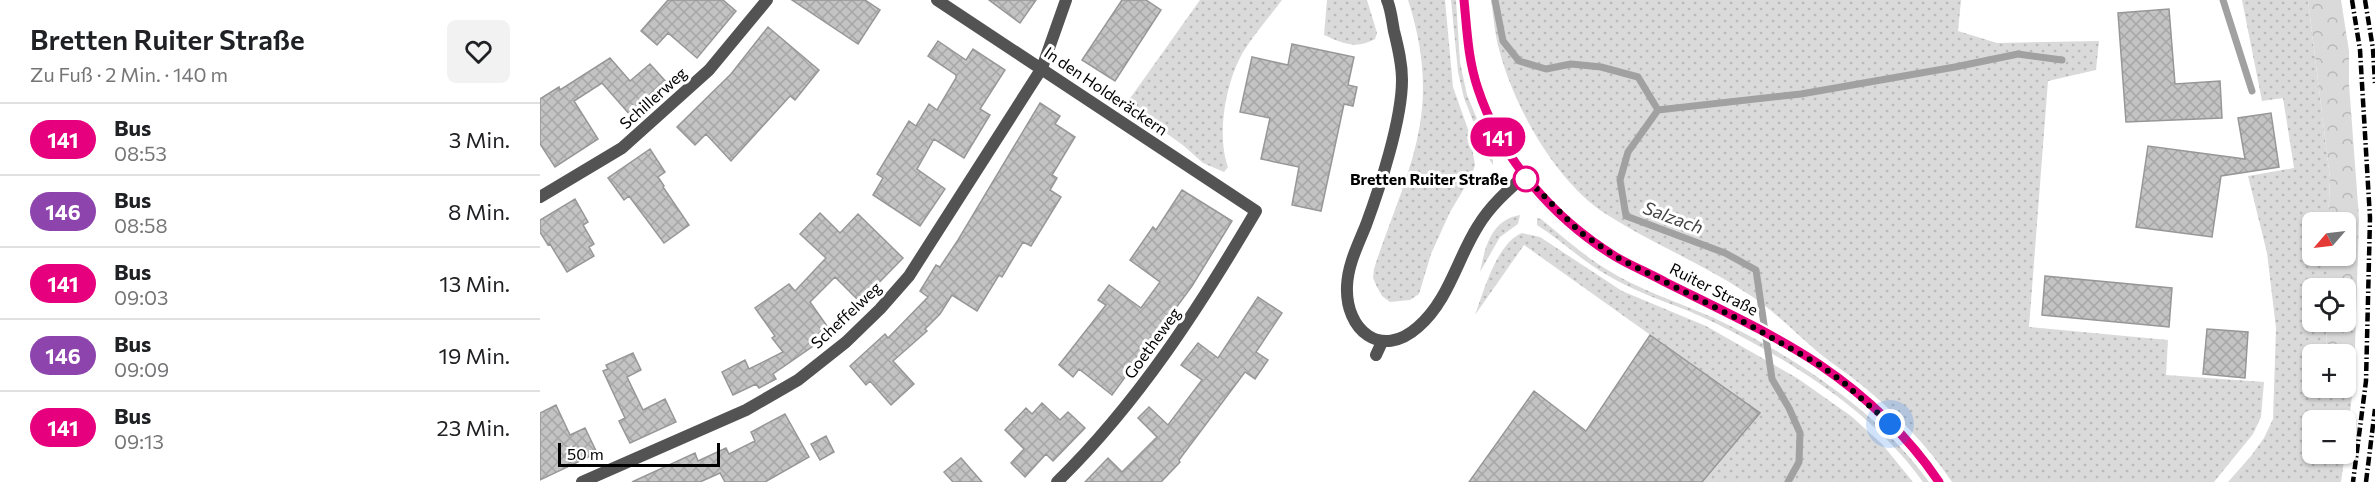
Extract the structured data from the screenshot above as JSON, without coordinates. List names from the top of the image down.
{
  "streets": {
    "street": [
      "In den Holderäckern",
      "Schillerweg",
      "Ruiter Straße",
      "Scheffelweg",
      "Goetheweg"
    ]
  },
  "crossings": [
    ["In den Holderäckern", "Scheffelweg"],
    ["In den Holderäckern", "Goetheweg"]
  ],
  "water": ["Salzach"],
  "places": ["Bretten Ruiter Straße"],
  "lines": ["bus line 141"],
  "scale_bar": "50 m",
  "north": "bottom left",
  "page": {
    "heading": ["Bretten Ruiter Straße", "Zu Fuß · 2 Min. · 140 m"],
    "on_map": "141",
    "list": [
      {
        "mark": "141",
        "name": "Bus",
        "note": "08:53",
        "value": "3 Min."
      },
      {
        "mark": "146",
        "name": "Bus",
        "note": "08:58",
        "value": "8 Min."
      },
      {
        "mark": "141",
        "name": "Bus",
        "note": "09:03",
        "value": "13 Min."
      },
      {
        "mark": "146",
        "name": "Bus",
        "note": "09:09",
        "value": "19 Min."
      },
      {
        "mark": "141",
        "name": "Bus",
        "note": "09:13",
        "value": "23 Min."
      }
    ],
    "map_buttons": ["+", "−"],
    "scale": "50 m"
  }
}
